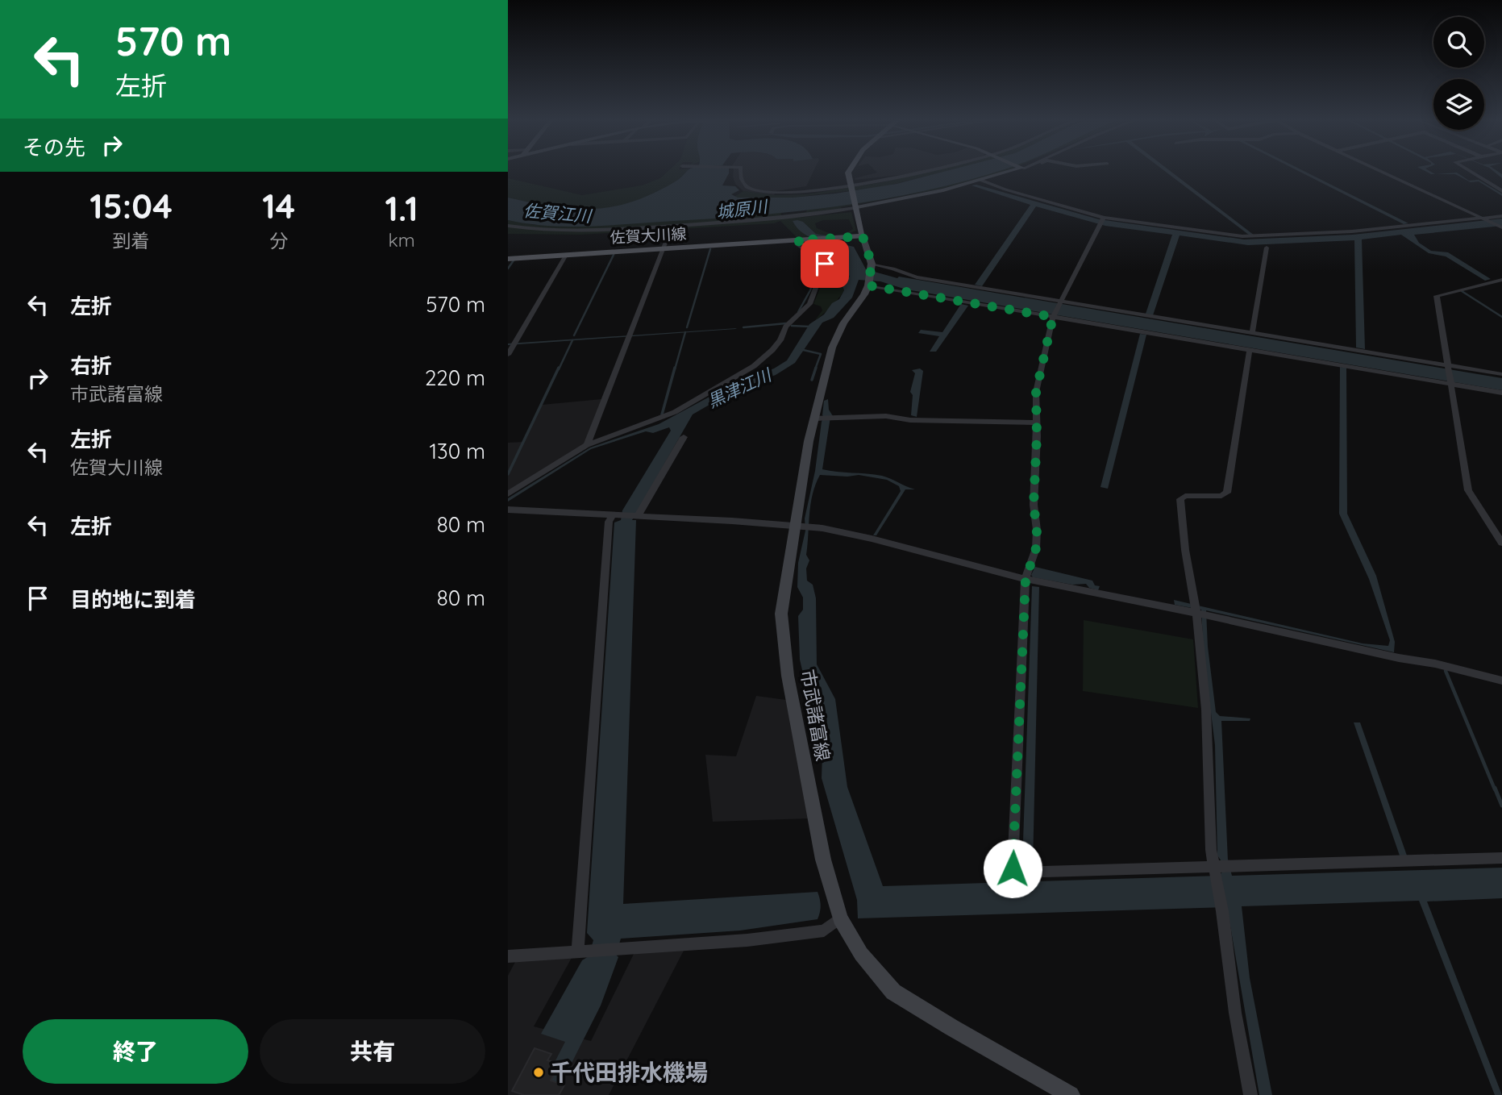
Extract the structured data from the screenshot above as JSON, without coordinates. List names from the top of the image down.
{
  "streets": {
    "main road": ["佐賀大川線", "市武諸富線"]
  },
  "crossings": [
    ["佐賀大川線", "市武諸富線"]
  ],
  "water": ["城原川", "佐賀江川", "黒津江川"],
  "places": ["千代田排水機場"],
  "page": {
    "turn": ["570 m", "左折"],
    "then": "その先",
    "eta": [
      "15:04",
      "到着",
      "14",
      "分",
      "1.1",
      "km"
    ],
    "list": [
      {
        "name": "左折",
        "value": "570 m"
      },
      {
        "name": "右折",
        "note": "市武諸富線",
        "value": "220 m"
      },
      {
        "name": "左折",
        "note": "佐賀大川線",
        "value": "130 m"
      },
      {
        "name": "左折",
        "value": "80 m"
      },
      {
        "name": "目的地に到着",
        "value": "80 m"
      }
    ],
    "buttons": ["終了", "共有"]
  }
}
